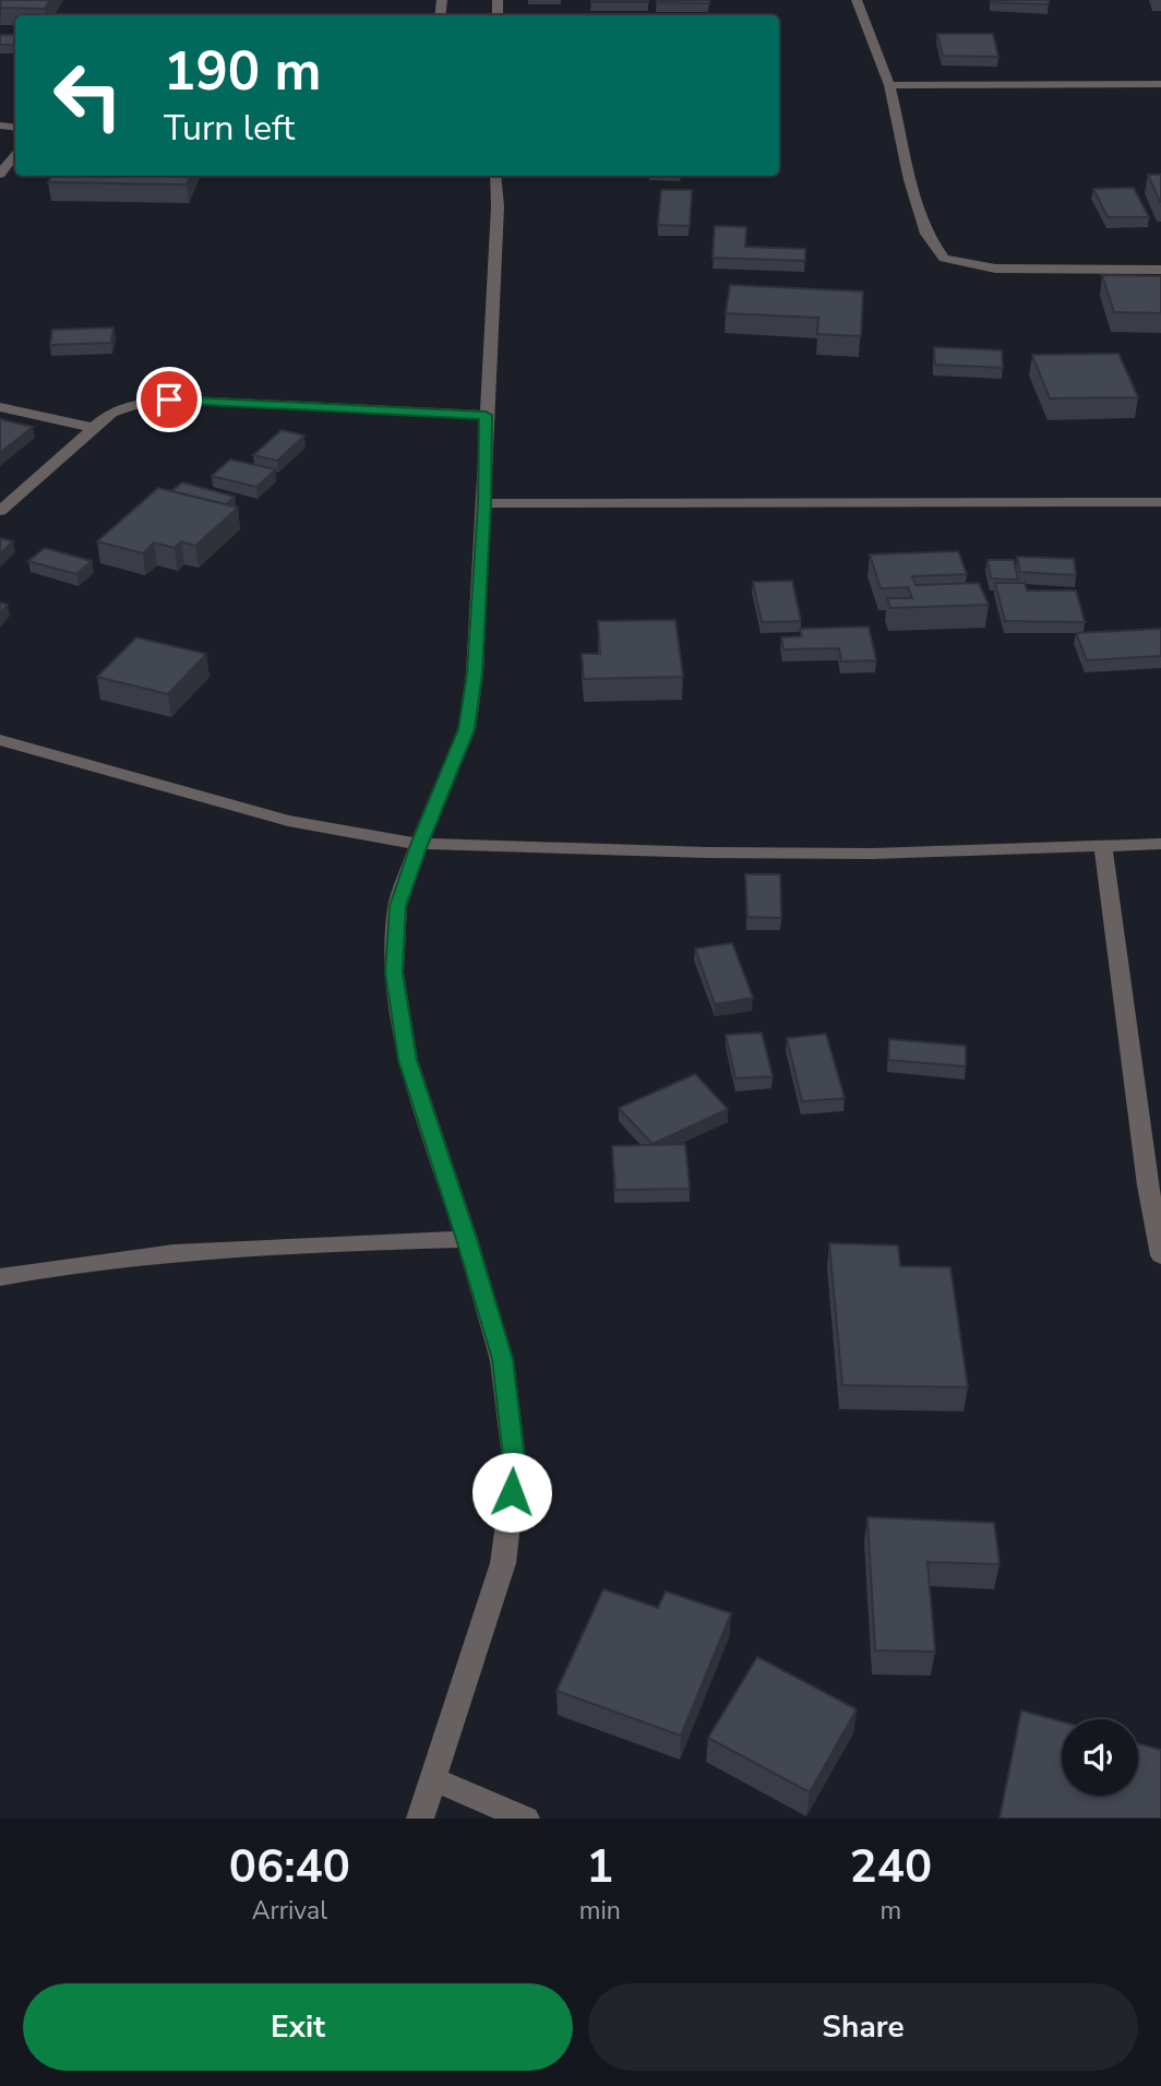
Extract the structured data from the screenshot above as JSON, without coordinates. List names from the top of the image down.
{
  "page": {
    "turn": ["190 m", "Turn left"],
    "eta": [
      "06:40",
      "Arrival",
      "1",
      "min",
      "240",
      "m"
    ],
    "buttons": ["Exit", "Share"]
  }
}
